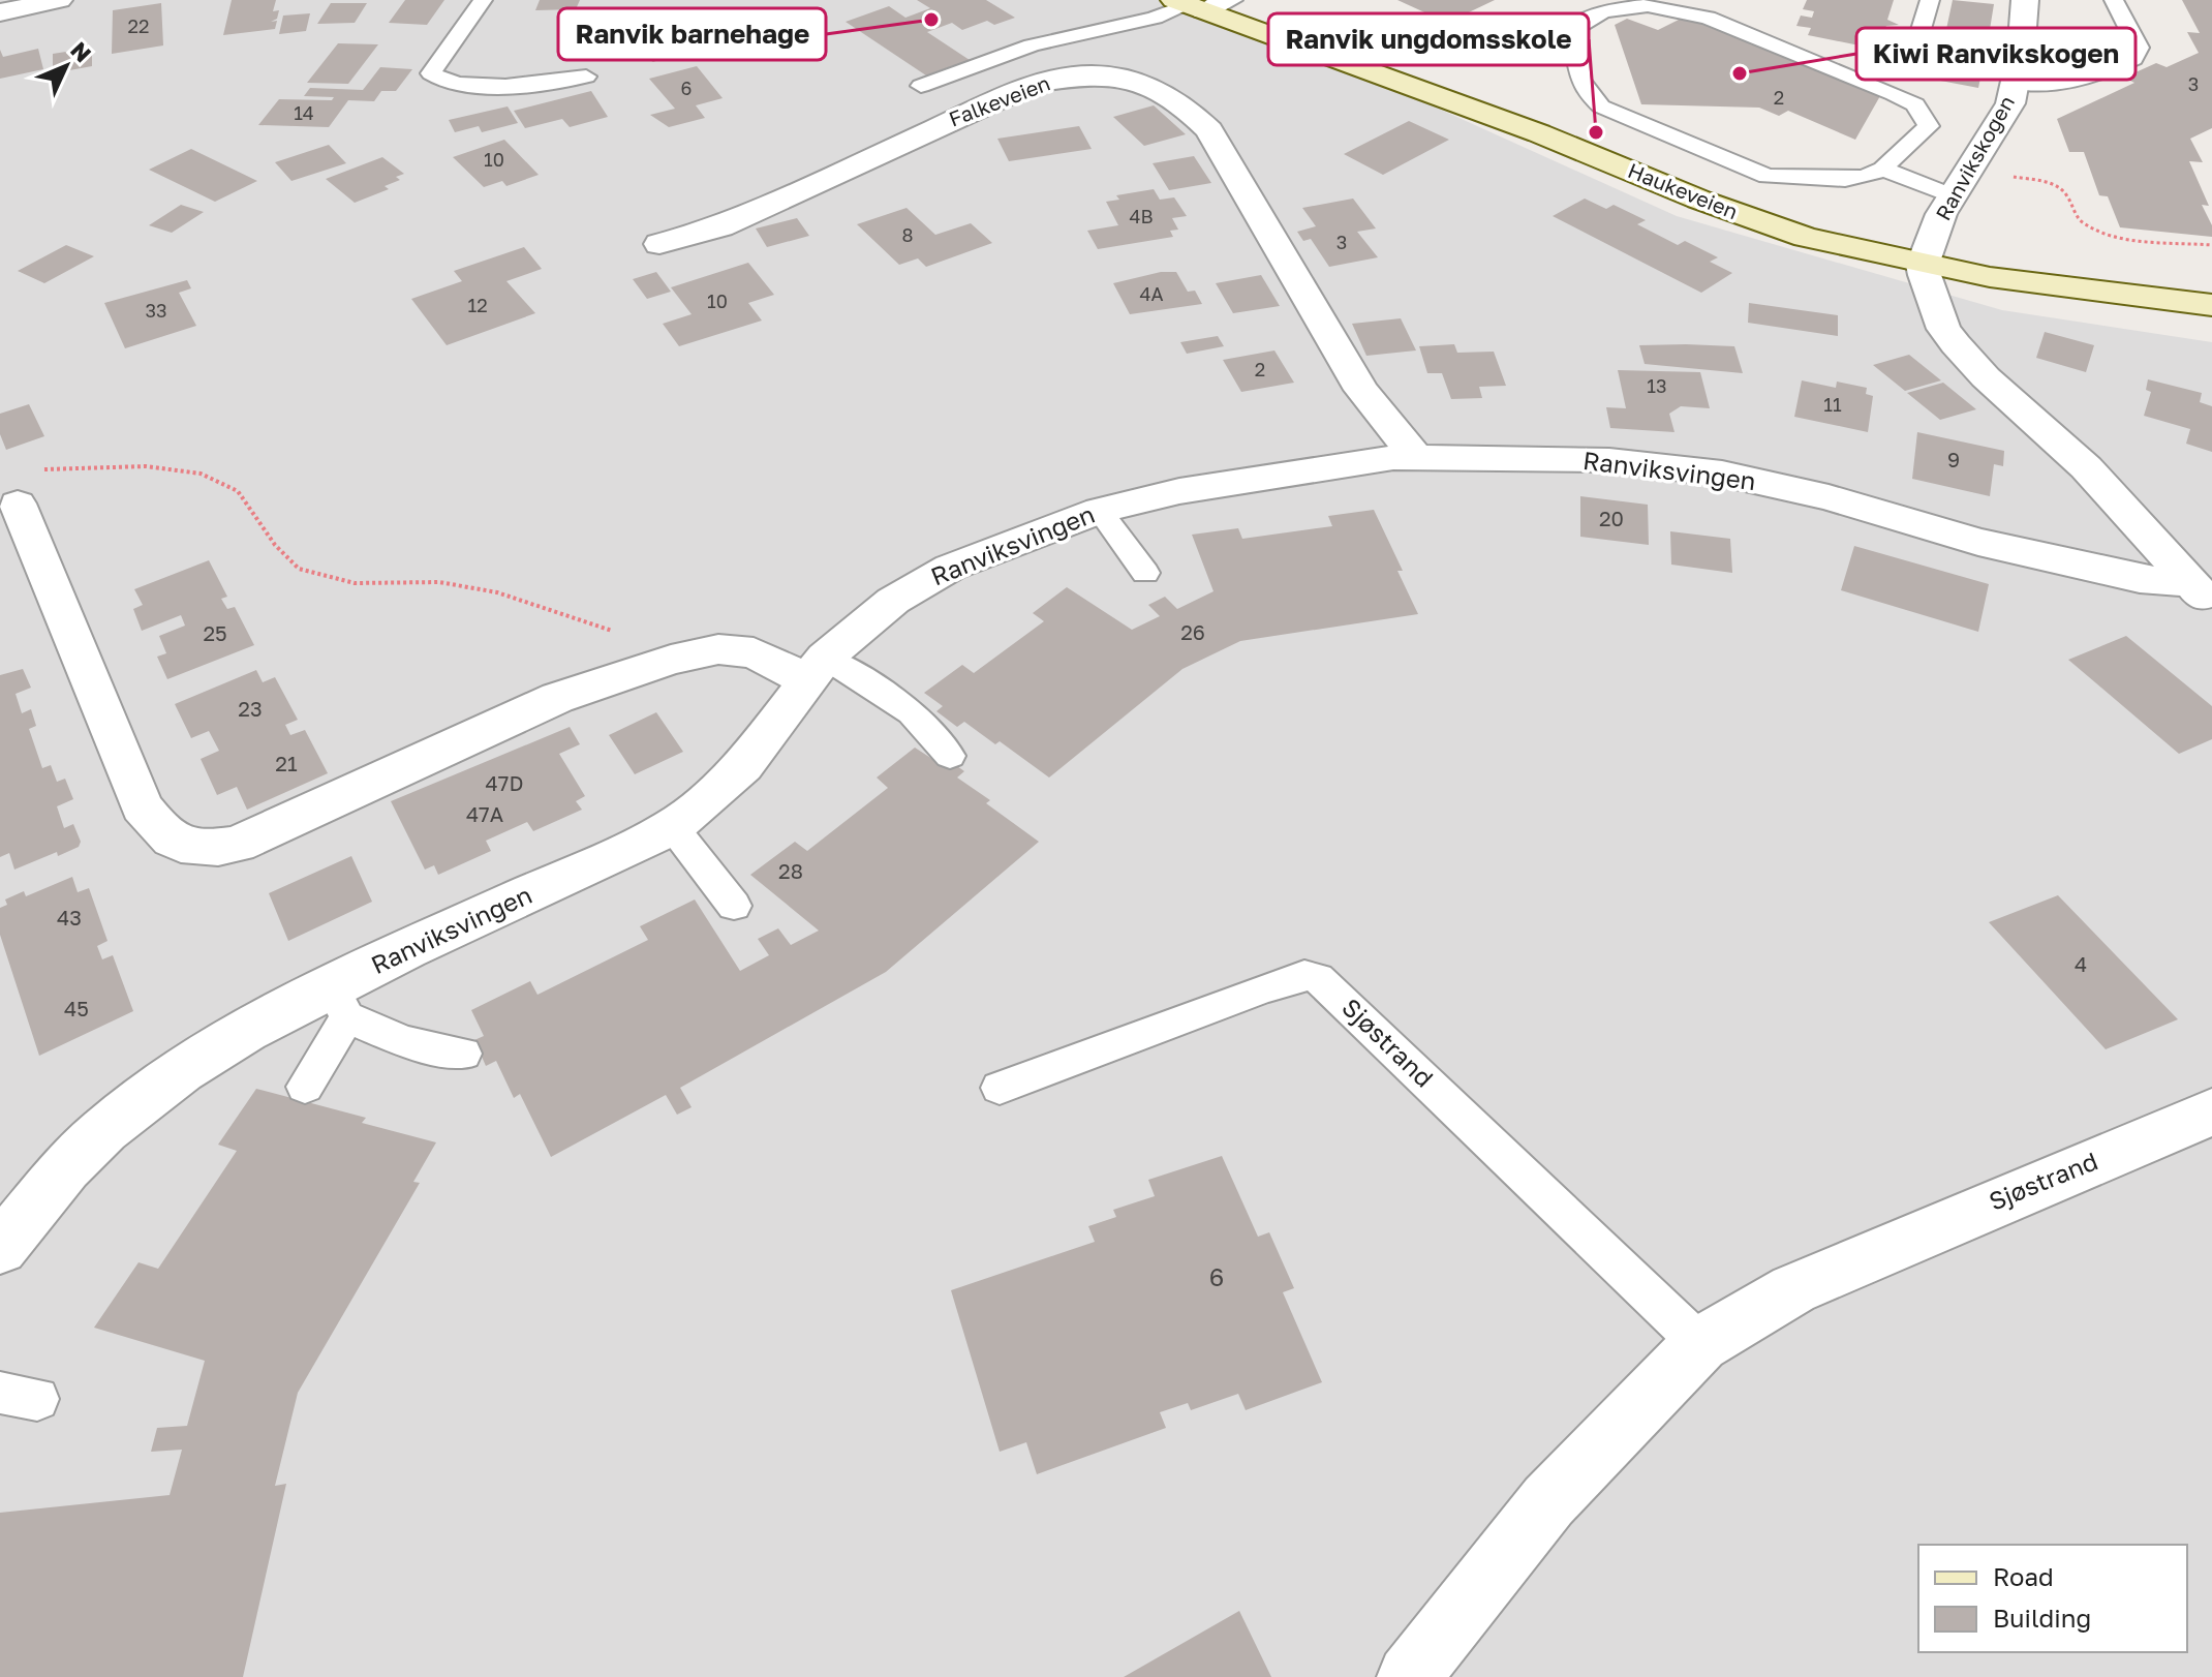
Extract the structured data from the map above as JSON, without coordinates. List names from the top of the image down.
{
  "streets": {
    "street": [
      "Falkeveien",
      "Ranvikskogen",
      "Haukeveien",
      "Ranviksvingen",
      "Sjøstrand"
    ]
  },
  "crossings": [
    ["Falkeveien", "Ranviksvingen"],
    ["Ranvikskogen", "Haukeveien"],
    ["Ranvikskogen", "Ranviksvingen"],
    ["Haukeveien", "Ranviksvingen"]
  ],
  "places": ["Ranvik barnehage", "Kiwi Ranvikskogen", "Ranvik ungdomsskole"],
  "house_numbers": [
    "22",
    "3",
    "6",
    "2",
    "14",
    "10",
    "4B",
    "8",
    "3",
    "4A",
    "10",
    "12",
    "33",
    "2",
    "13",
    "11",
    "9",
    "20",
    "26",
    "25",
    "23",
    "21",
    "47D",
    "47A",
    "28",
    "43",
    "4",
    "45",
    "6"
  ],
  "legend": ["Road", "Building"],
  "north": "top right"
}
